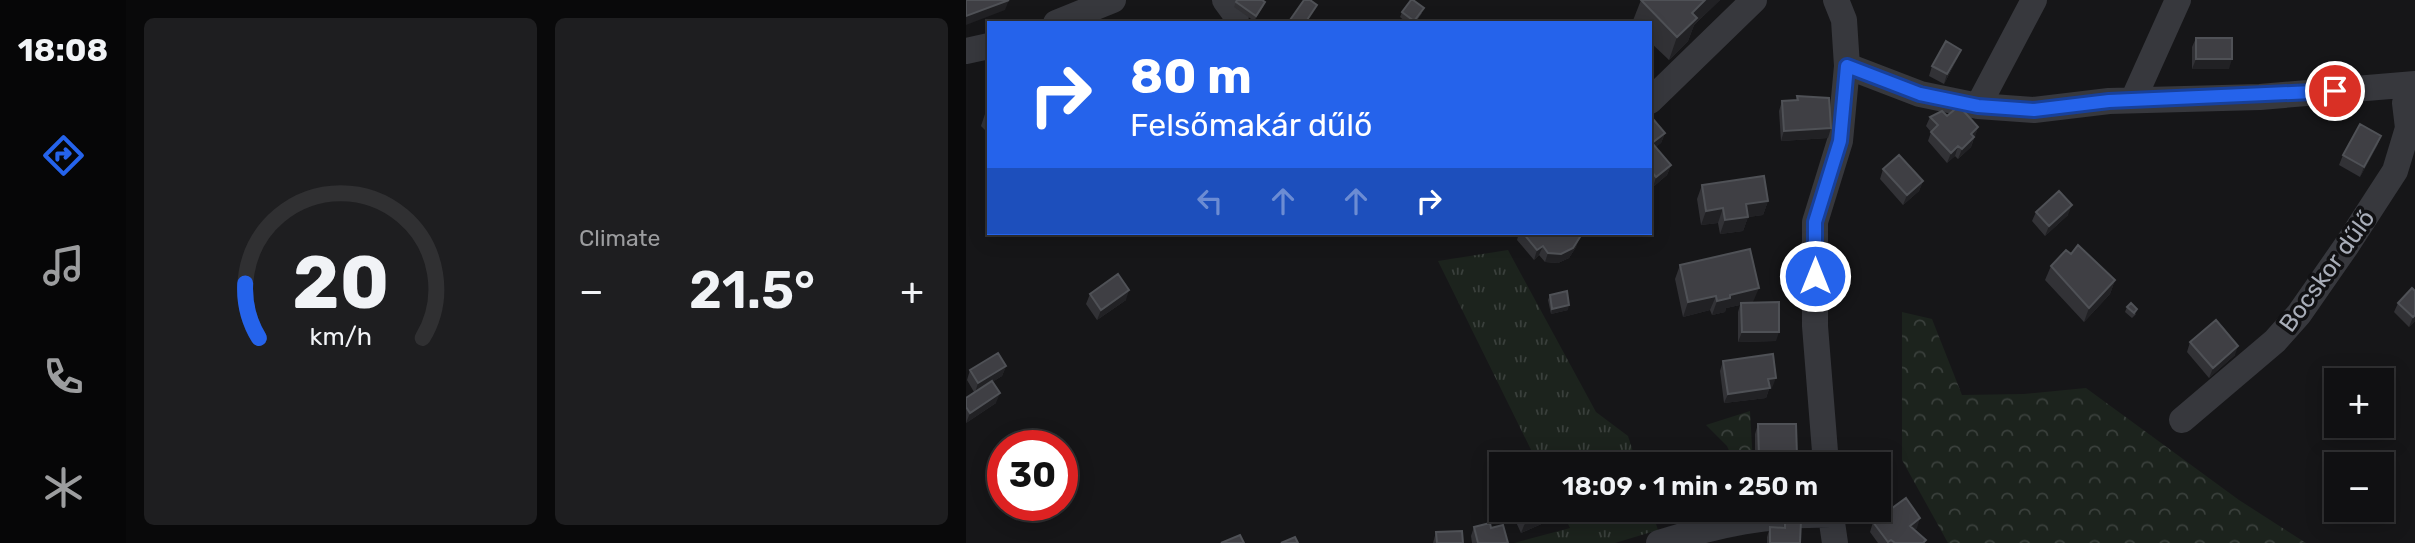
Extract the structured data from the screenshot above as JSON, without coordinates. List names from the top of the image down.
{
  "streets": {
    "street": ["Bocskor dűlő"]
  },
  "page": {
    "tabs": "18:08",
    "tile": "Climate",
    "turn": ["80 m", "Felsőmakár dűlő"],
    "heat": ["−", "21.5°", "+"],
    "map_buttons": ["+", "−"],
    "limit": "30",
    "trip": "18:09 · 1 min · 250 m",
    "gauge": ["20", "km/h"]
  }
}
